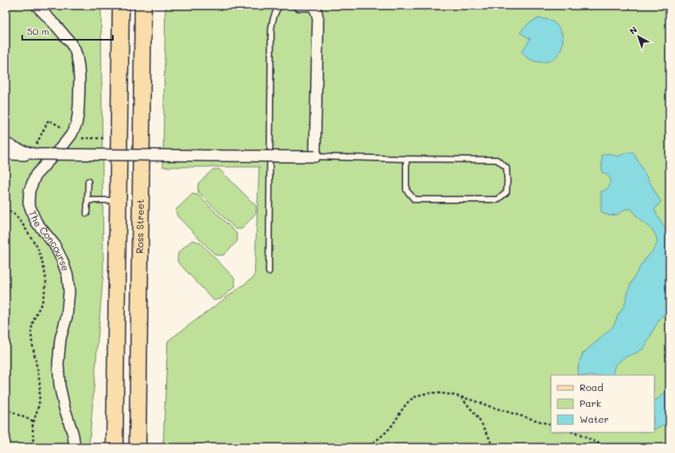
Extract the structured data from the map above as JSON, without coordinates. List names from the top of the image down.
{
  "streets": {
    "main road": ["Ross Street"],
    "street": ["The Concourse"]
  },
  "legend": ["Road", "Park", "Water"],
  "scale_bar": "50 m",
  "north": "top left"
}
